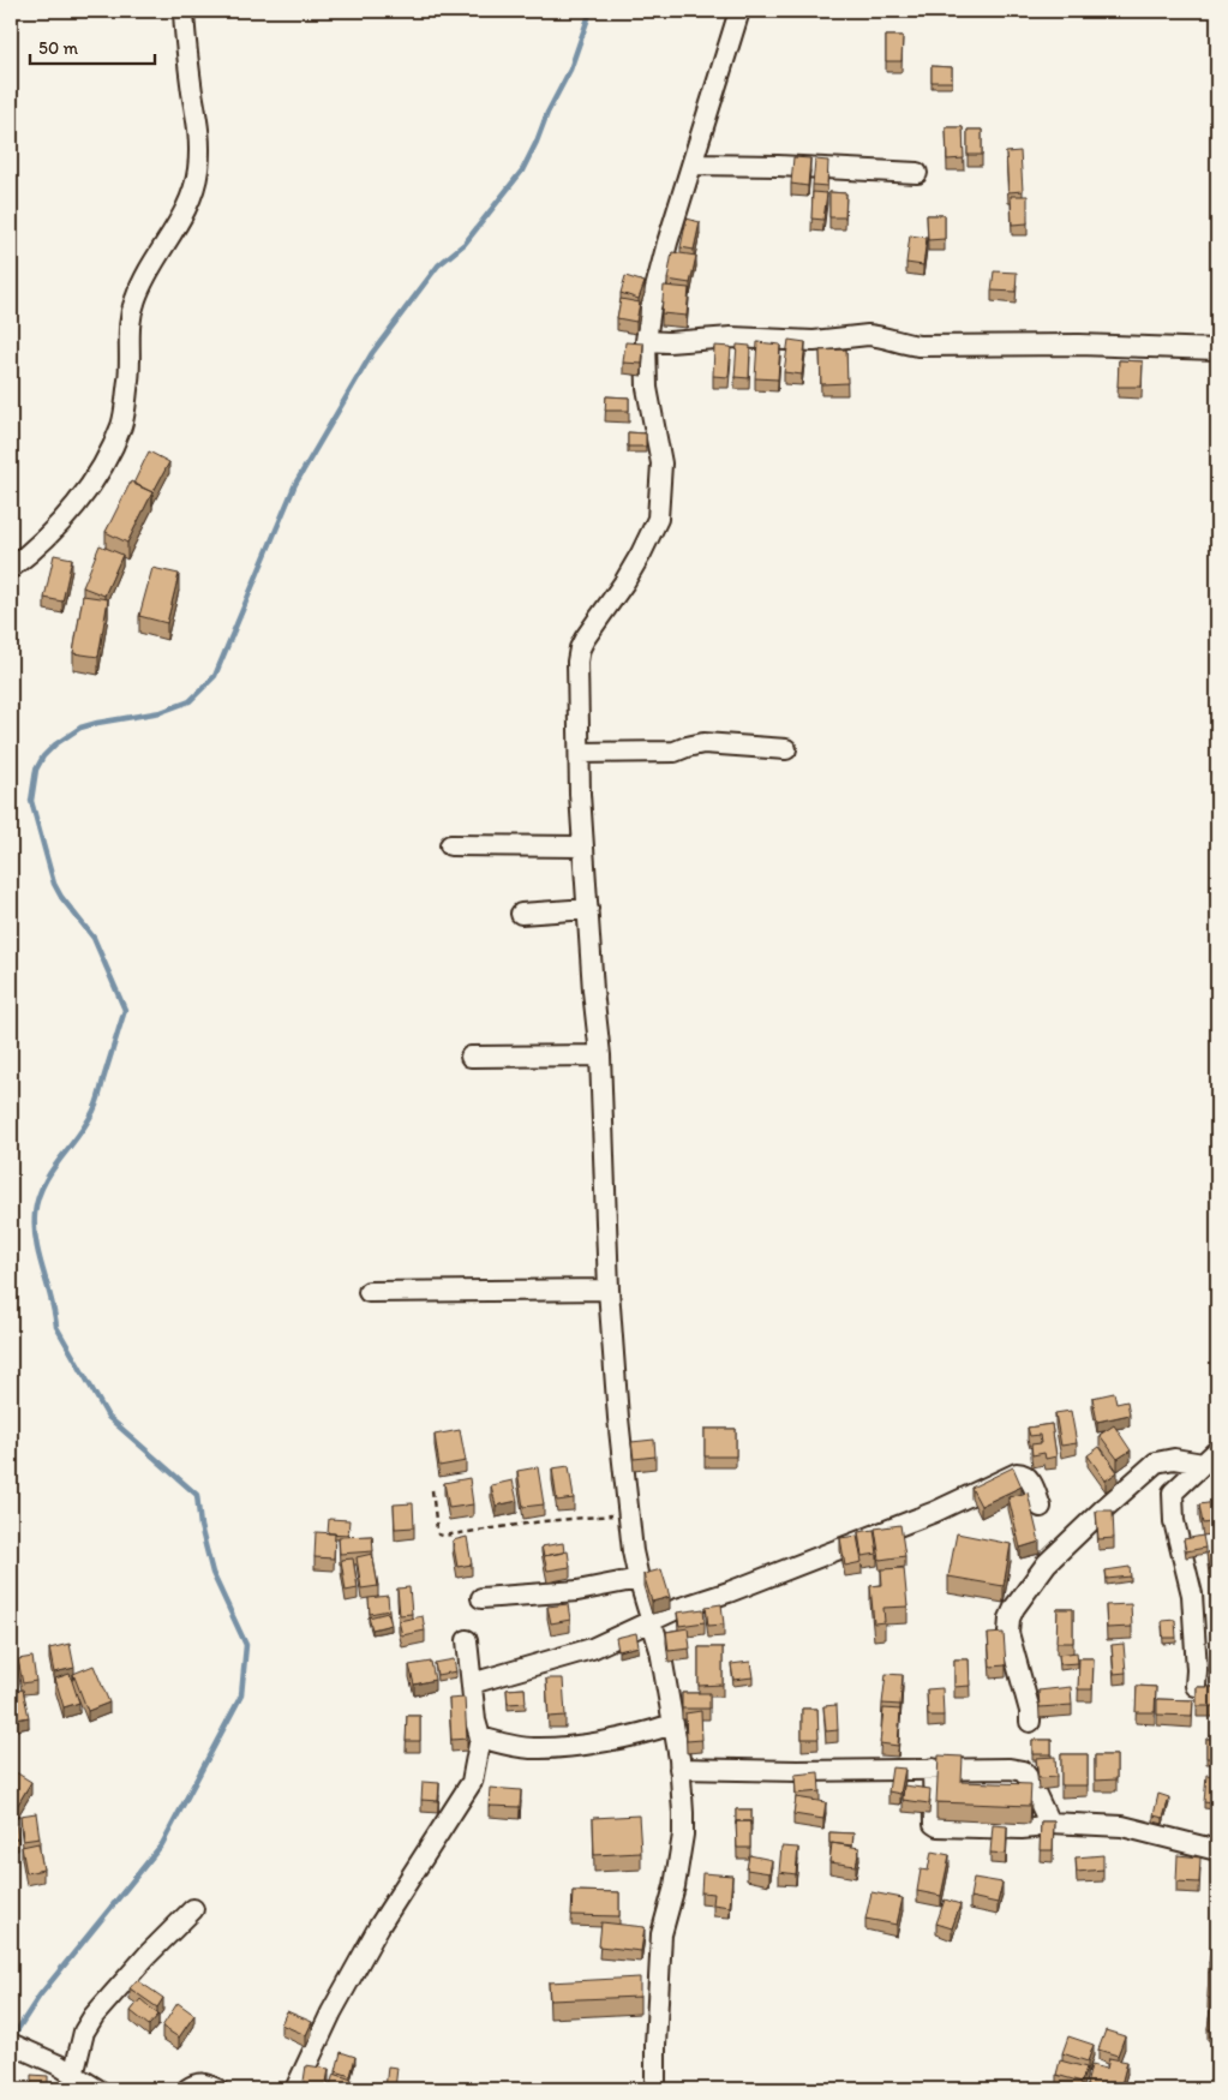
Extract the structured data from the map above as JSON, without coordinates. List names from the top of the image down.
{
  "scale_bar": "50 m"
}
